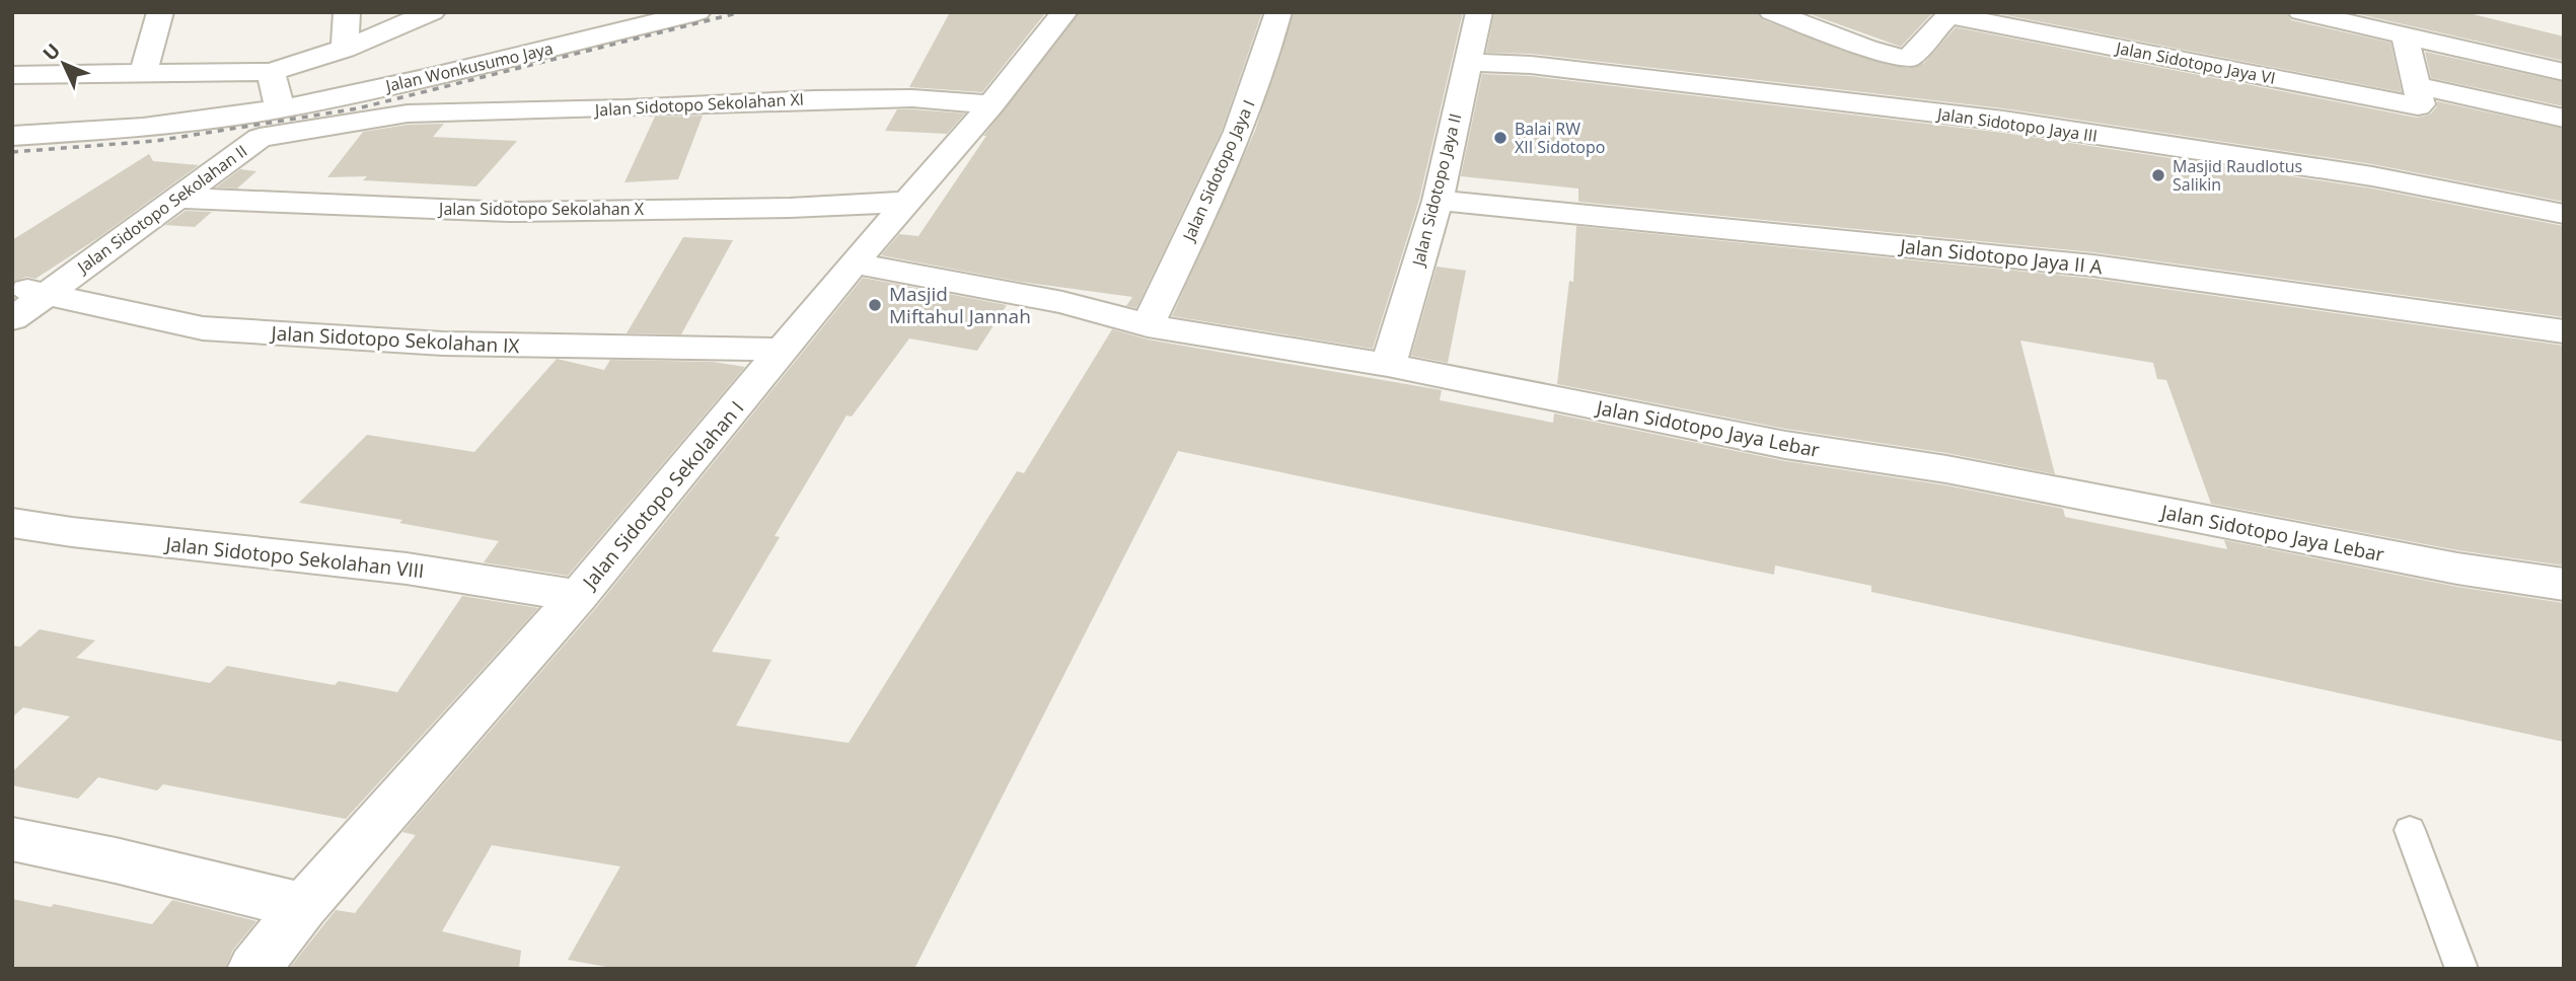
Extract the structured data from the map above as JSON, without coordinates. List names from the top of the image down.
{
  "streets": {
    "street": [
      "Jalan Sidotopo Jaya VI",
      "Jalan Wonkusumo Jaya",
      "Jalan Sidotopo Sekolahan XI",
      "Jalan Sidotopo Jaya III",
      "Jalan Sidotopo Jaya I",
      "Jalan Sidotopo Jaya II",
      "Jalan Sidotopo Sekolahan II",
      "Jalan Sidotopo Sekolahan X",
      "Jalan Sidotopo Jaya II A",
      "Jalan Sidotopo Sekolahan IX",
      "Jalan Sidotopo Jaya Lebar",
      "Jalan Sidotopo Sekolahan I",
      "Jalan Sidotopo Sekolahan VIII"
    ]
  },
  "crossings": [
    ["Jalan Sidotopo Sekolahan XI", "Jalan Sidotopo Sekolahan II"],
    ["Jalan Sidotopo Sekolahan XI", "Jalan Sidotopo Sekolahan I"],
    ["Jalan Sidotopo Jaya III", "Jalan Sidotopo Jaya II"],
    ["Jalan Sidotopo Jaya I", "Jalan Sidotopo Jaya Lebar"],
    ["Jalan Sidotopo Jaya II", "Jalan Sidotopo Jaya II A"],
    ["Jalan Sidotopo Jaya II", "Jalan Sidotopo Jaya Lebar"],
    ["Jalan Sidotopo Sekolahan II", "Jalan Sidotopo Sekolahan X"],
    ["Jalan Sidotopo Sekolahan II", "Jalan Sidotopo Sekolahan IX"],
    ["Jalan Sidotopo Sekolahan X", "Jalan Sidotopo Sekolahan I"],
    ["Jalan Sidotopo Sekolahan IX", "Jalan Sidotopo Sekolahan I"],
    ["Jalan Sidotopo Jaya Lebar", "Jalan Sidotopo Sekolahan I"],
    ["Jalan Sidotopo Sekolahan I", "Jalan Sidotopo Sekolahan VIII"]
  ],
  "places": ["Balai RW XII Sidotopo", "Masjid Raudlotus Salikin", "Masjid Miftahul Jannah"],
  "north": "top left"
}
